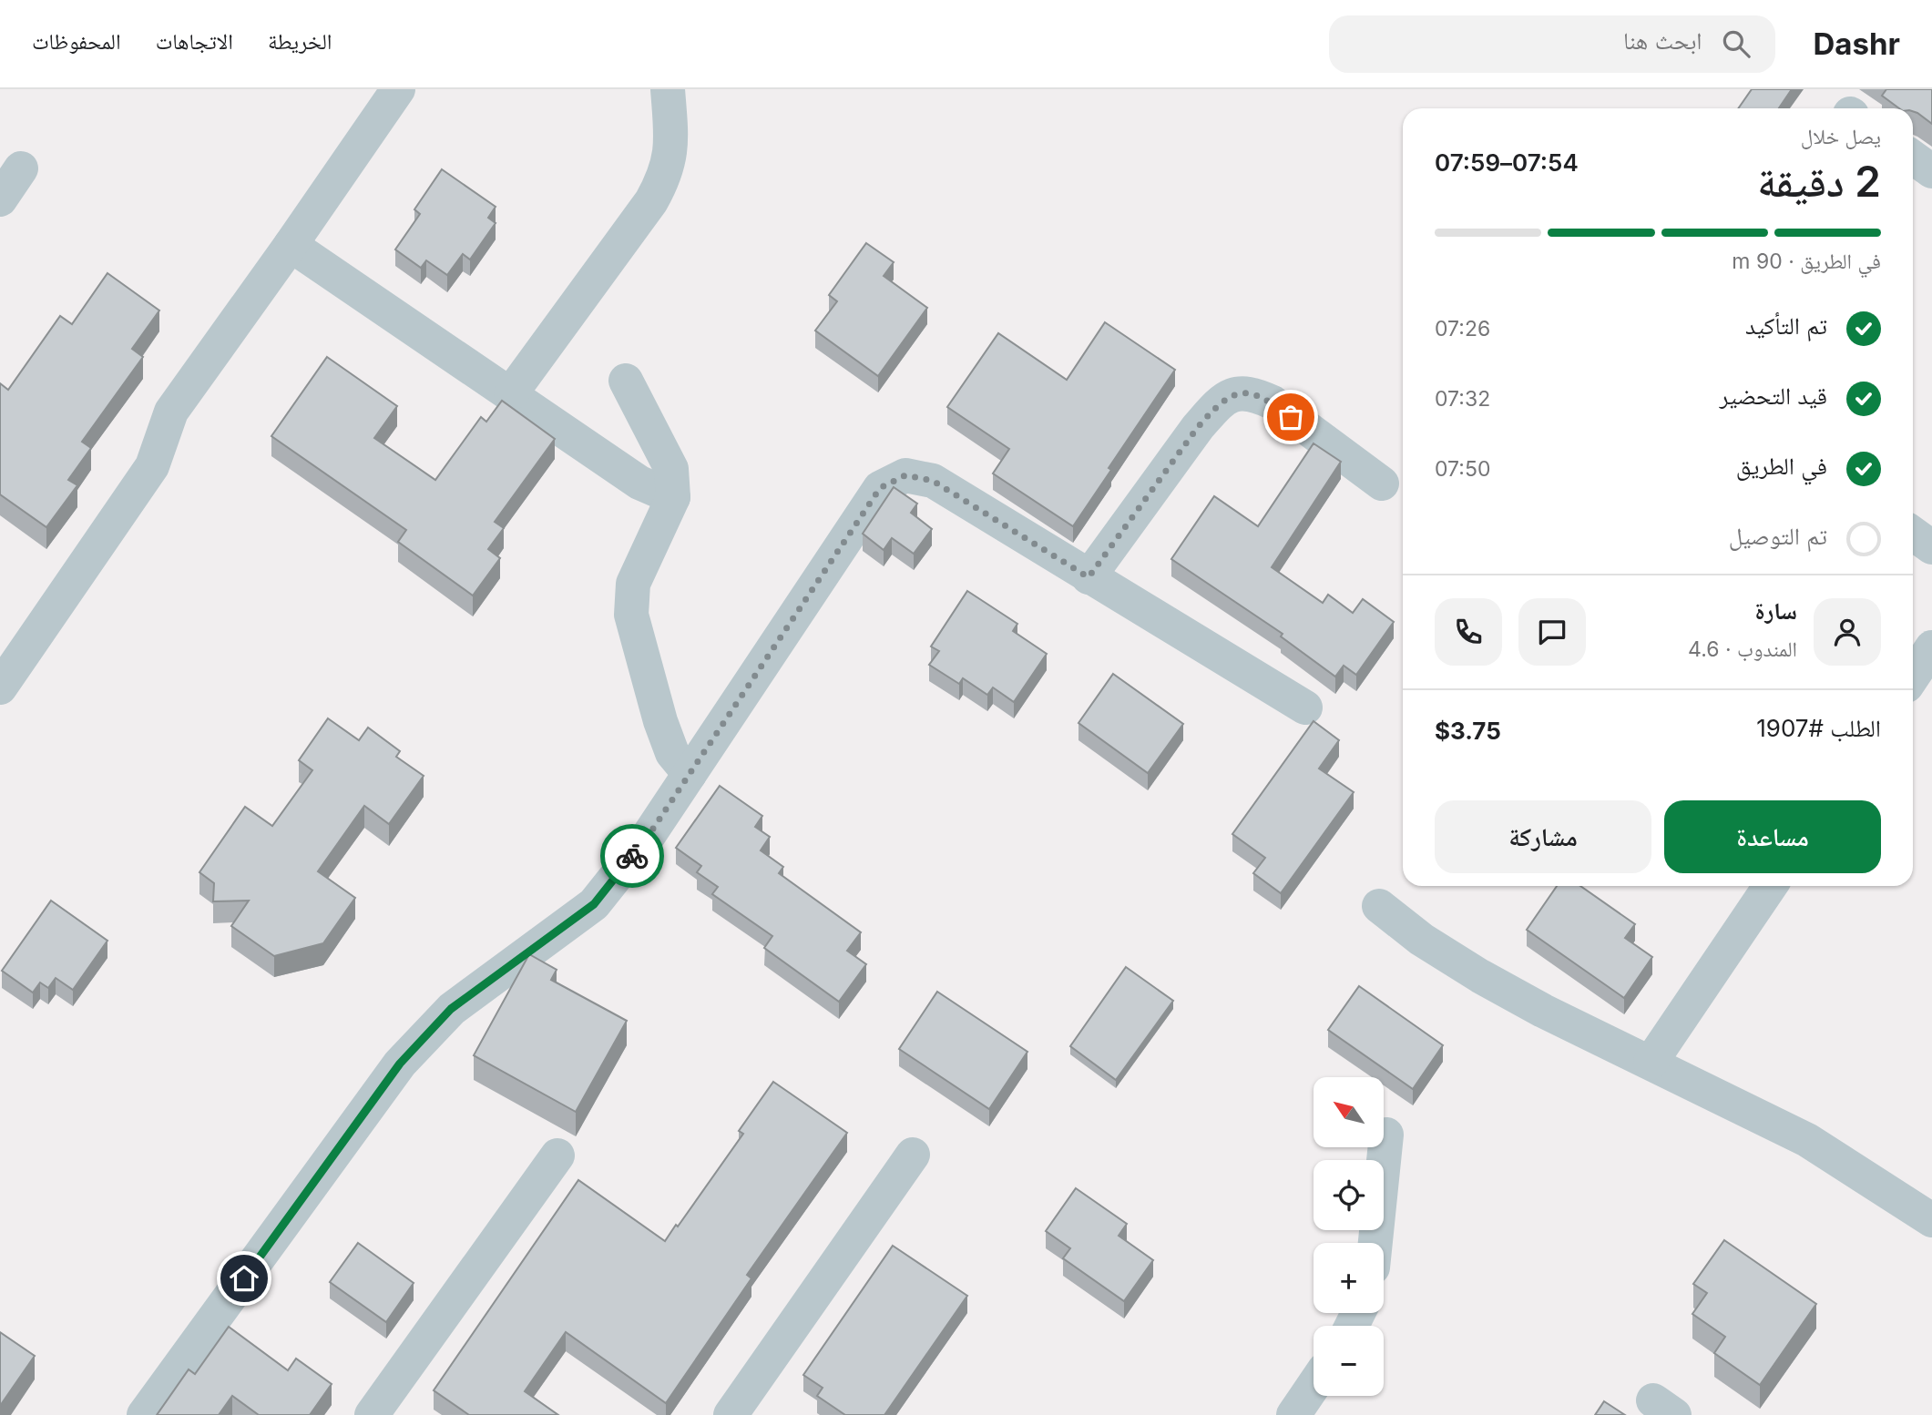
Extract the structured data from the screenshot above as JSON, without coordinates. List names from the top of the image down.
{
  "north": "top left",
  "page": {
    "header": "Dashr",
    "search": "ابحث هنا",
    "nav": ["الخريطة", "الاتجاهات", "المحفوظات"],
    "heading": ["2 دقيقة", "يصل خلال", "07:54–07:59"],
    "panel": [
      "سارة",
      "المندوب · 4.6",
      "الطلب #1907",
      "$3.75"
    ],
    "bar": "في الطريق · 90 m",
    "list": [
      ["تم التأكيد", "07:26"],
      ["قيد التحضير", "07:32"],
      ["في الطريق", "07:50"],
      "تم التوصيل"
    ],
    "buttons": ["مساعدة", "مشاركة"],
    "map_buttons": ["+", "−"]
  }
}
